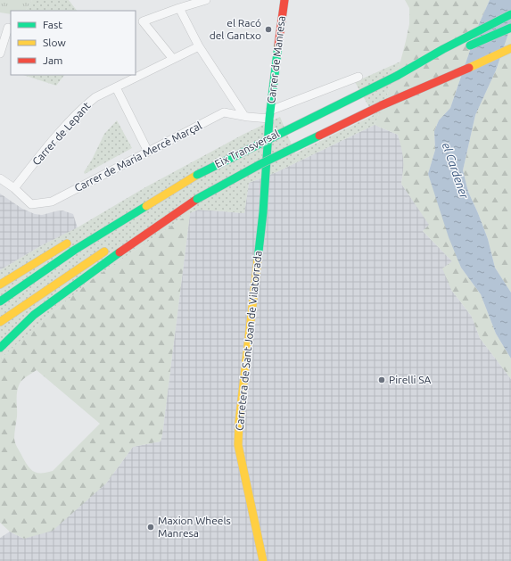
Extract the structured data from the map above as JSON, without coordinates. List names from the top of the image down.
{
  "streets": {
    "main road": ["Carrer de Manresa", "Eix Transversal", "Carretera de Sant Joan de Vilatorrada"],
    "street": ["Carrer de Lepant", "Carrer de Maria Mercè Marçal"]
  },
  "crossings": [
    ["Carrer de Manresa", "Carrer de Maria Mercè Marçal"],
    ["Carrer de Manresa", "Carretera de Sant Joan de Vilatorrada"],
    ["Carrer de Lepant", "Carrer de Maria Mercè Marçal"],
    ["Carrer de Maria Mercè Marçal", "Carretera de Sant Joan de Vilatorrada"]
  ],
  "water": ["el Cardener"],
  "places": ["el Racó del Gantxo", "Pirelli SA", "Maxion Wheels Manresa"],
  "legend": ["Fast", "Slow", "Jam"]
}
